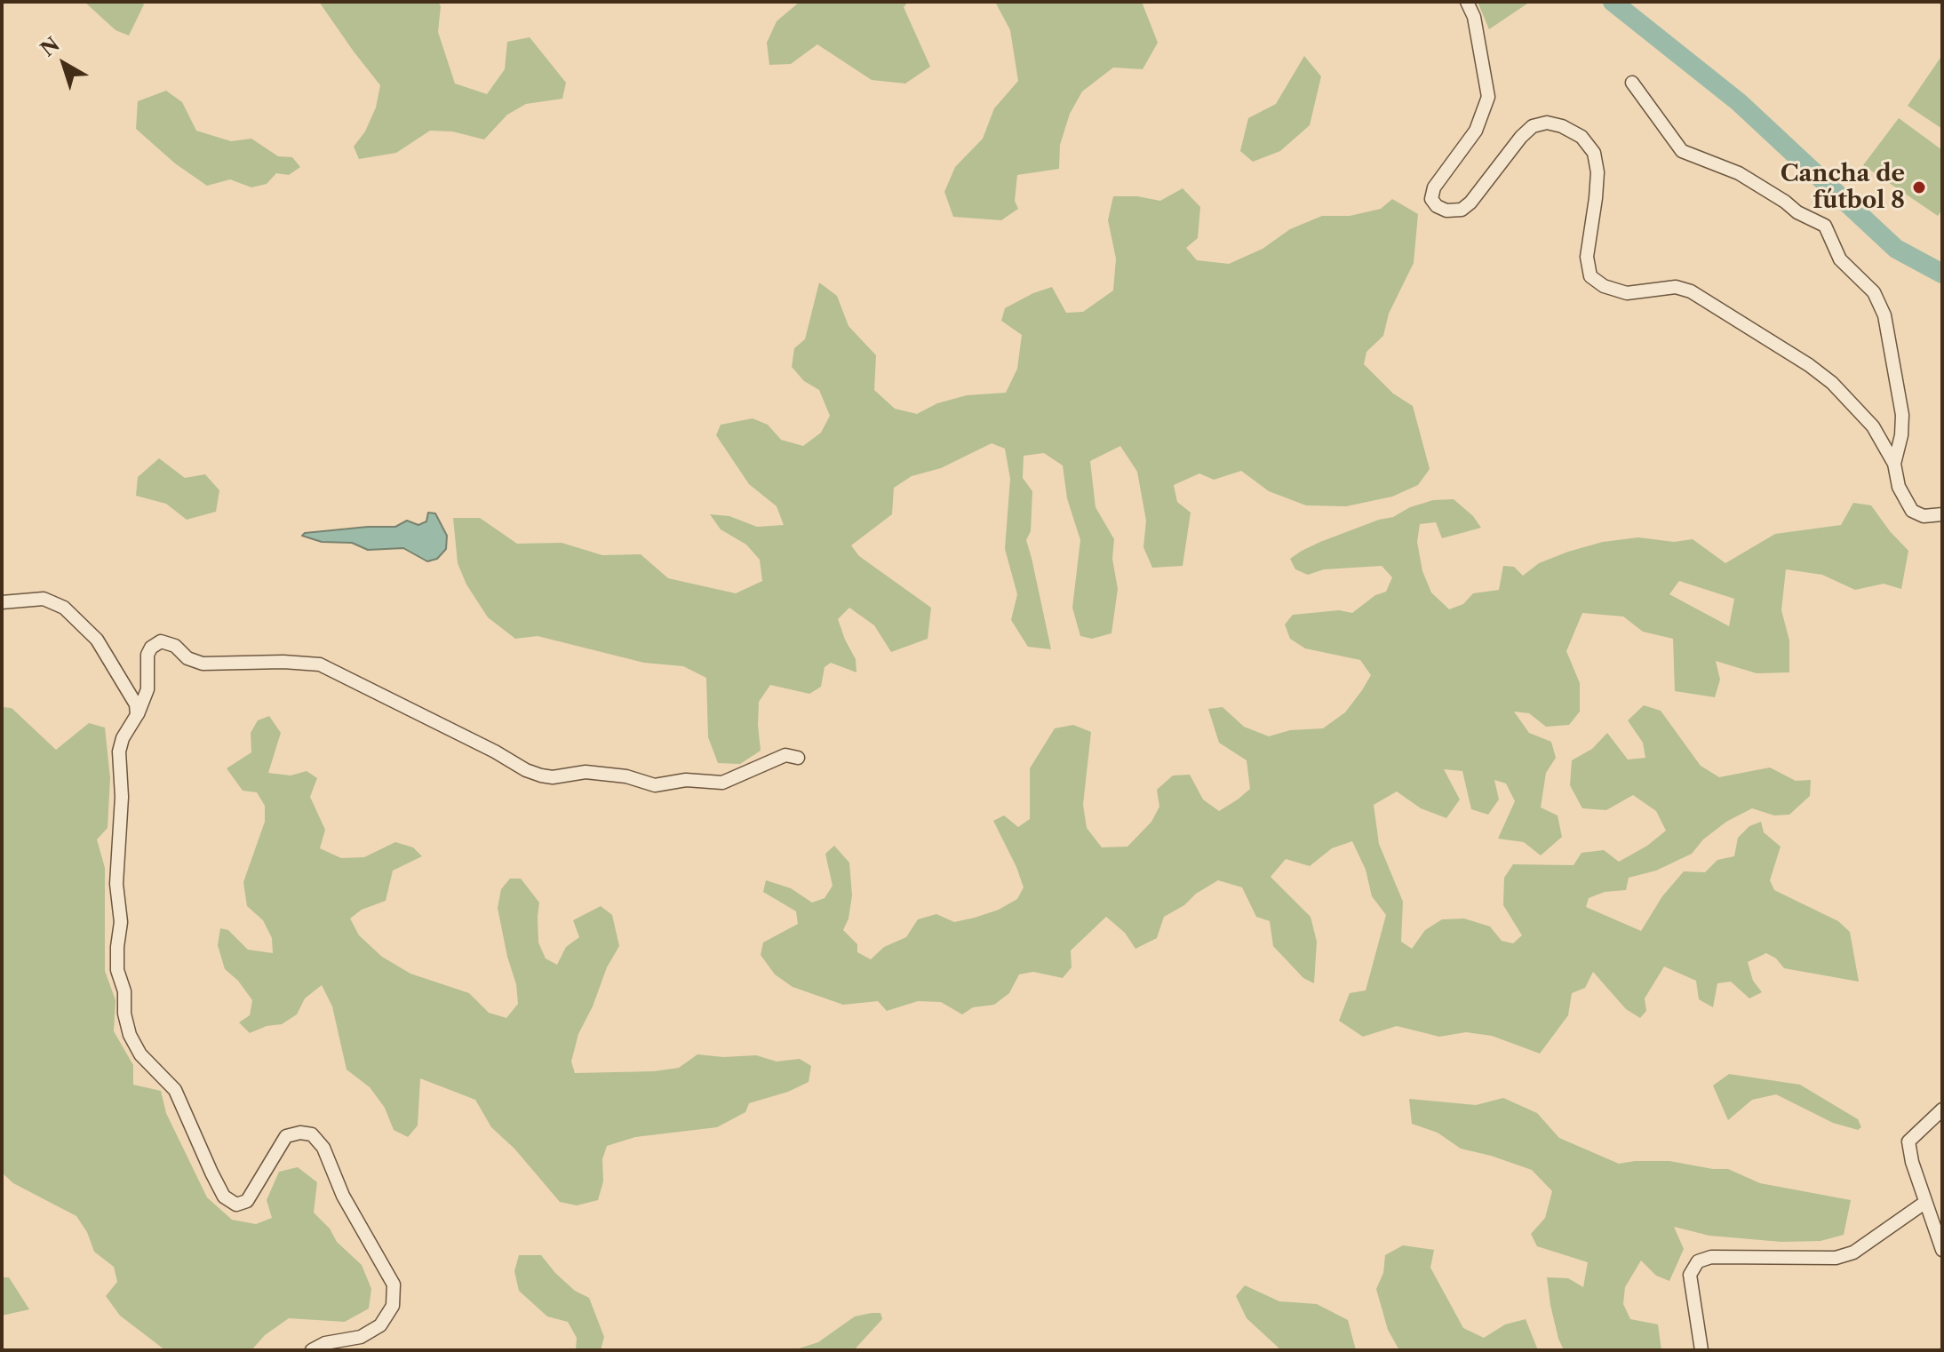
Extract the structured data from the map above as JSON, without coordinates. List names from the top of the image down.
{
  "places": ["Cancha de fútbol 8"],
  "north": "top left"
}
